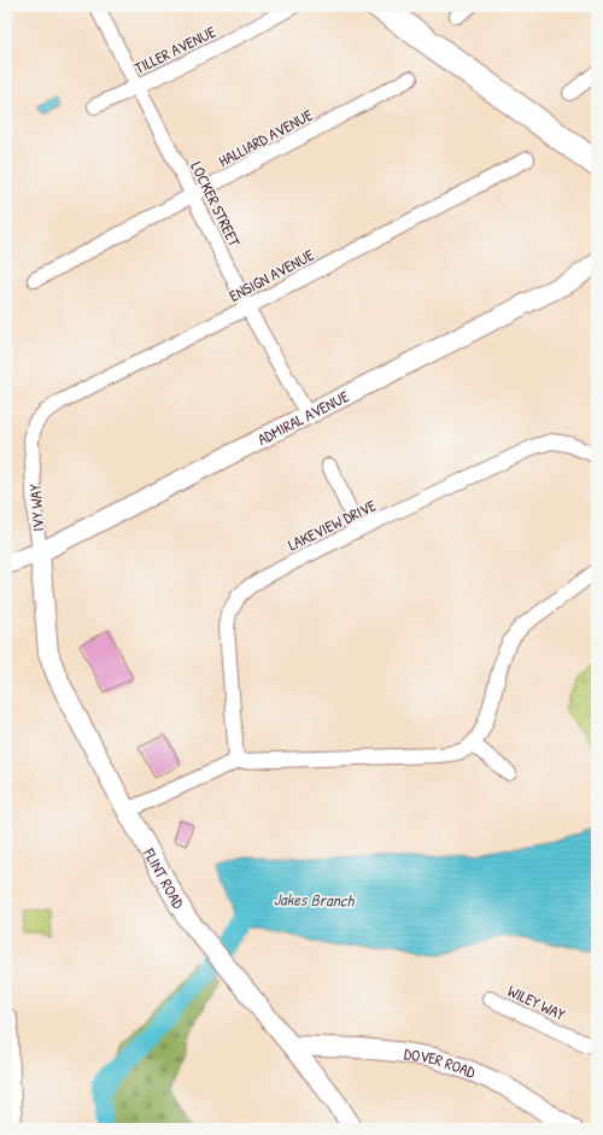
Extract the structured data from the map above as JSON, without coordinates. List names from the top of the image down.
{
  "streets": {
    "street": [
      "TILLER AVENUE",
      "HALLIARD AVENUE",
      "LOCKER STREET",
      "ENSIGN AVENUE",
      "ADMIRAL AVENUE",
      "IVY WAY",
      "LAKEVIEW DRIVE",
      "FLINT ROAD",
      "WILEY WAY",
      "DOVER ROAD"
    ]
  },
  "crossings": [
    ["TILLER AVENUE", "LOCKER STREET"],
    ["HALLIARD AVENUE", "LOCKER STREET"],
    ["LOCKER STREET", "ENSIGN AVENUE"],
    ["LOCKER STREET", "ADMIRAL AVENUE"],
    ["ENSIGN AVENUE", "IVY WAY"],
    ["ADMIRAL AVENUE", "IVY WAY"],
    ["IVY WAY", "FLINT ROAD"],
    ["FLINT ROAD", "DOVER ROAD"]
  ],
  "water": ["Jakes Branch"]
}
